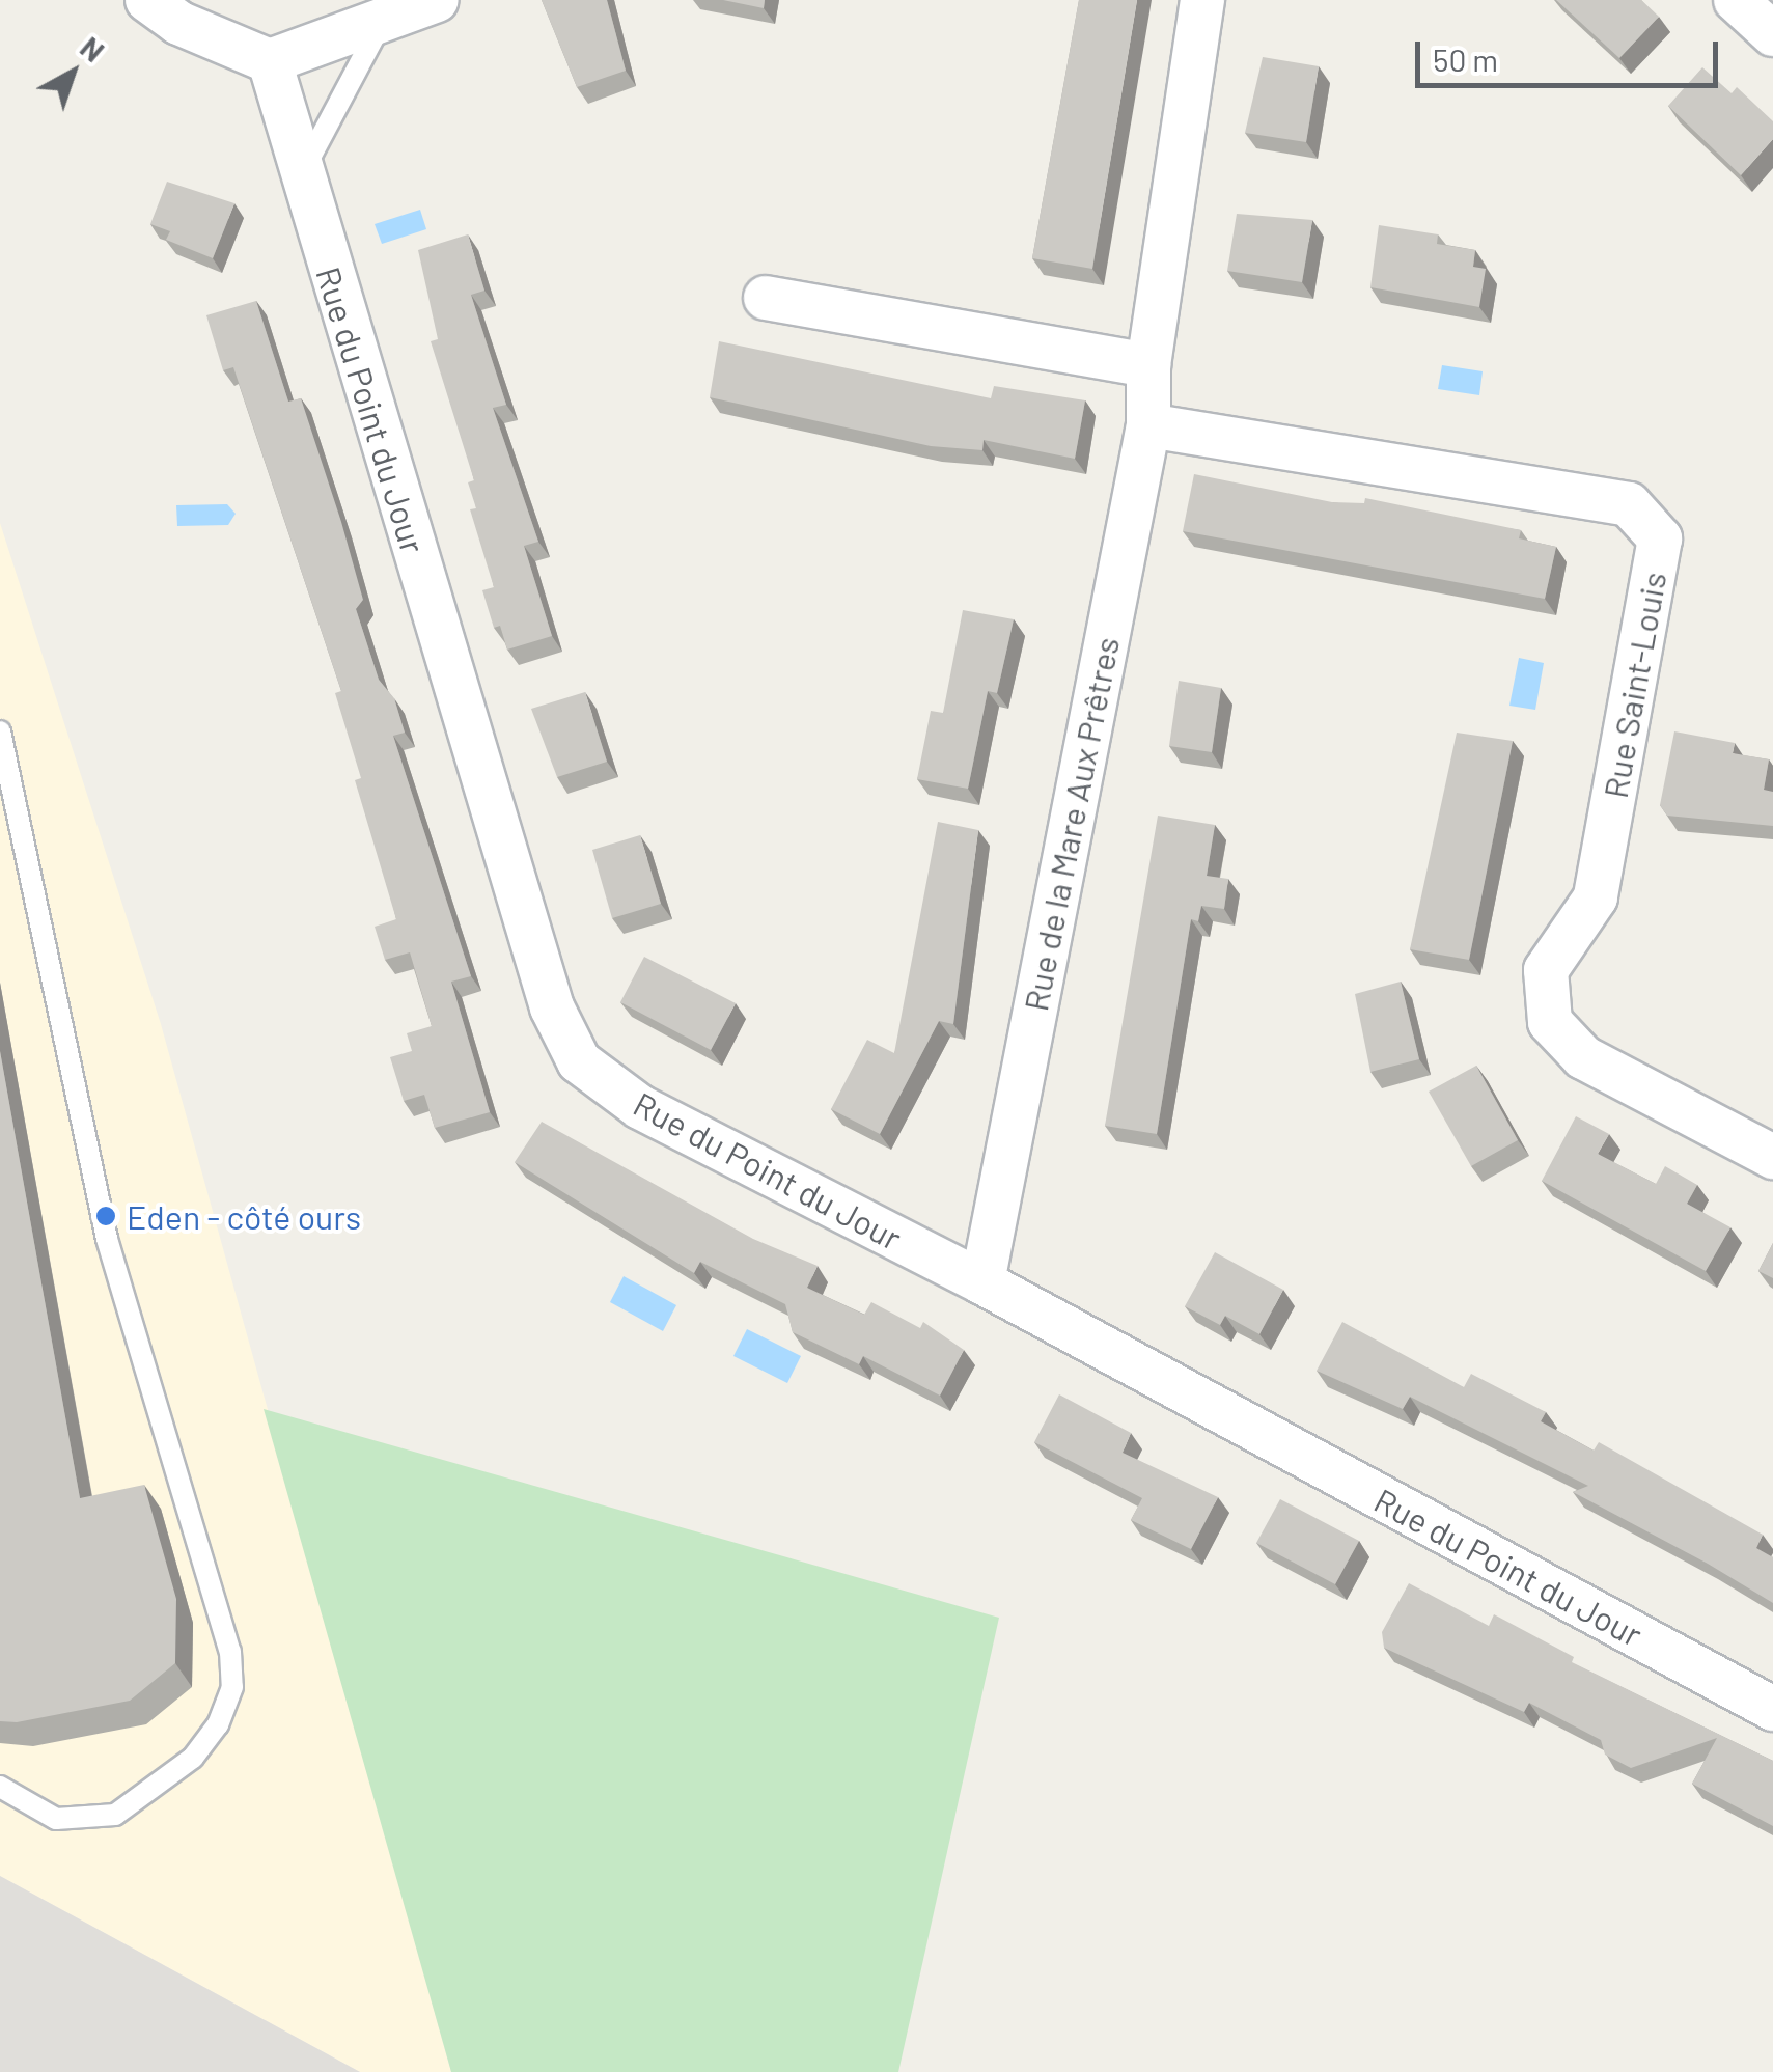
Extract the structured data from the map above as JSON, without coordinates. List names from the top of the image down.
{
  "streets": {
    "street": ["Rue du Point du Jour", "Rue Saint-Louis", "Rue de la Mare Aux Prêtres"]
  },
  "crossings": [
    ["Rue du Point du Jour", "Rue de la Mare Aux Prêtres"],
    ["Rue Saint-Louis", "Rue de la Mare Aux Prêtres"]
  ],
  "places": ["Eden - côté ours"],
  "scale_bar": "50 m",
  "north": "top right"
}
